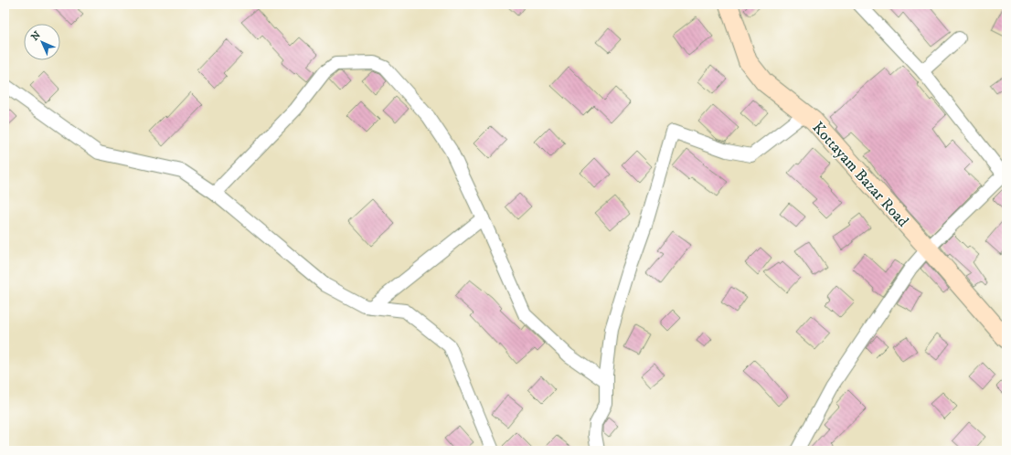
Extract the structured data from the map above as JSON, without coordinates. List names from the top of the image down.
{
  "streets": {
    "main road": ["Kottayam Bazar Road"]
  },
  "north": "top left"
}
